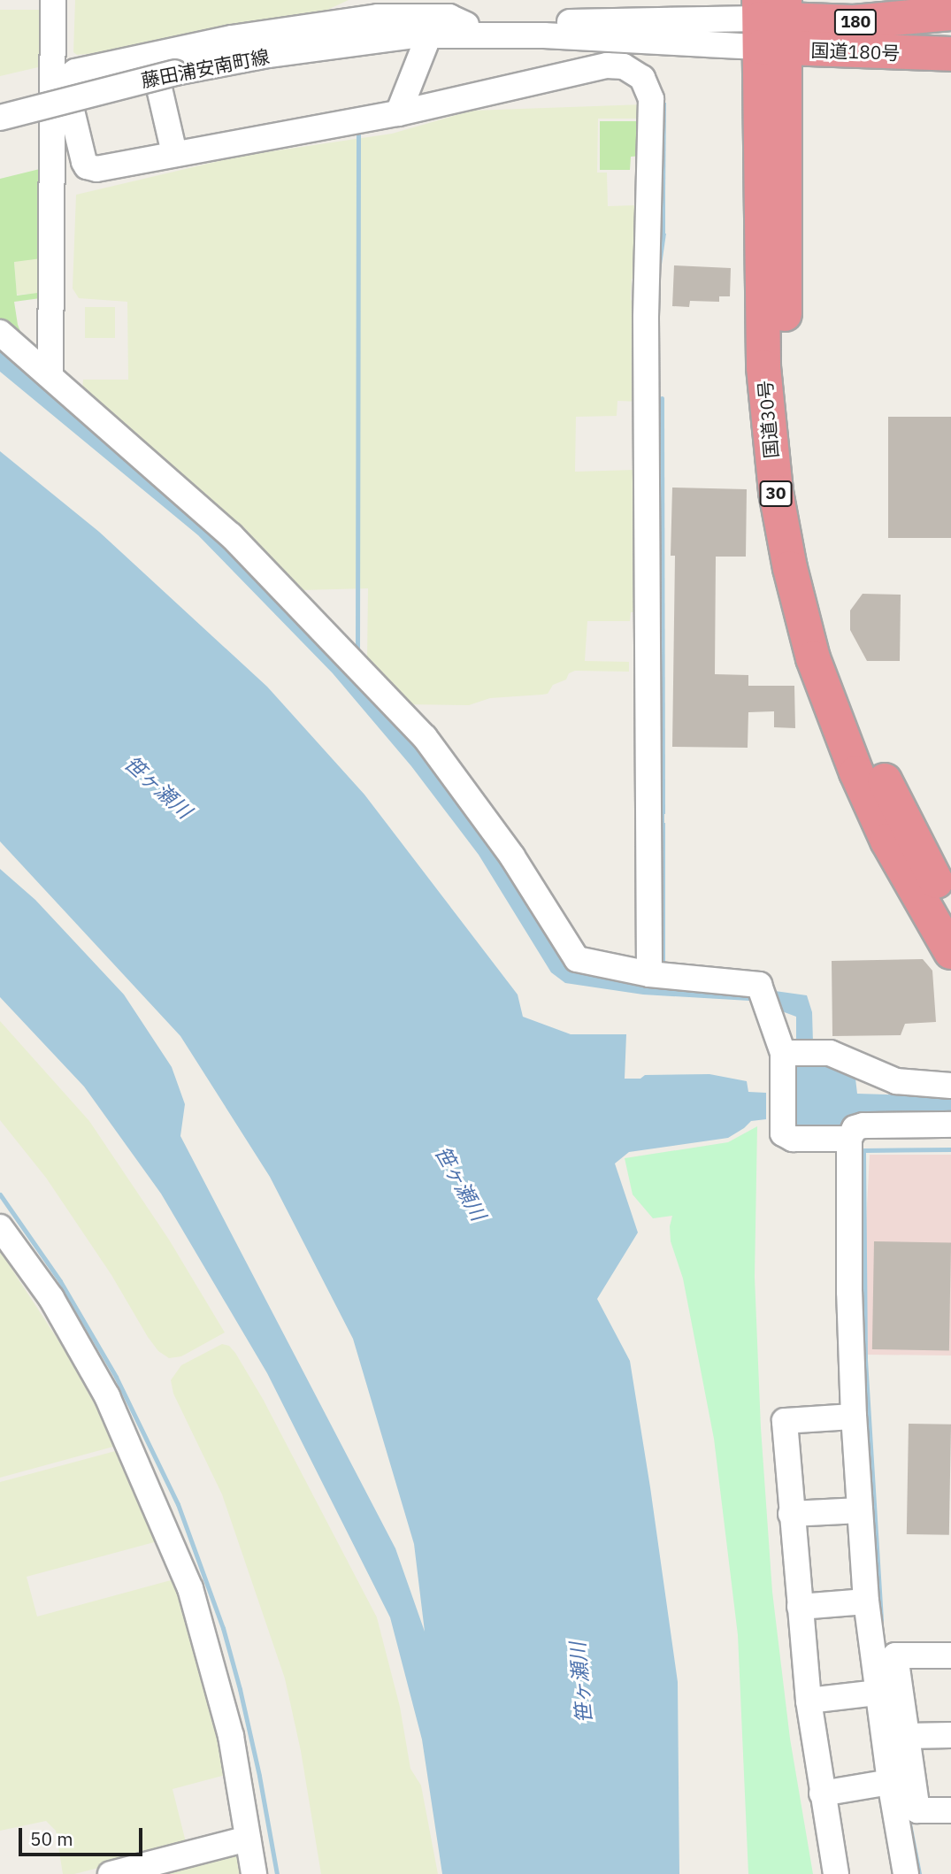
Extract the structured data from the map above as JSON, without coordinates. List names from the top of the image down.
{
  "streets": {
    "highway": [
      "180",
      "国道180号",
      "国道30号",
      "30"
    ],
    "street": ["藤田浦安南町線"]
  },
  "crossings": [
    ["国道180号", "藤田浦安南町線"],
    ["国道180号", "国道30号"],
    ["藤田浦安南町線", "国道30号"]
  ],
  "water": ["笹ヶ瀬川"],
  "scale_bar": "50 m"
}
